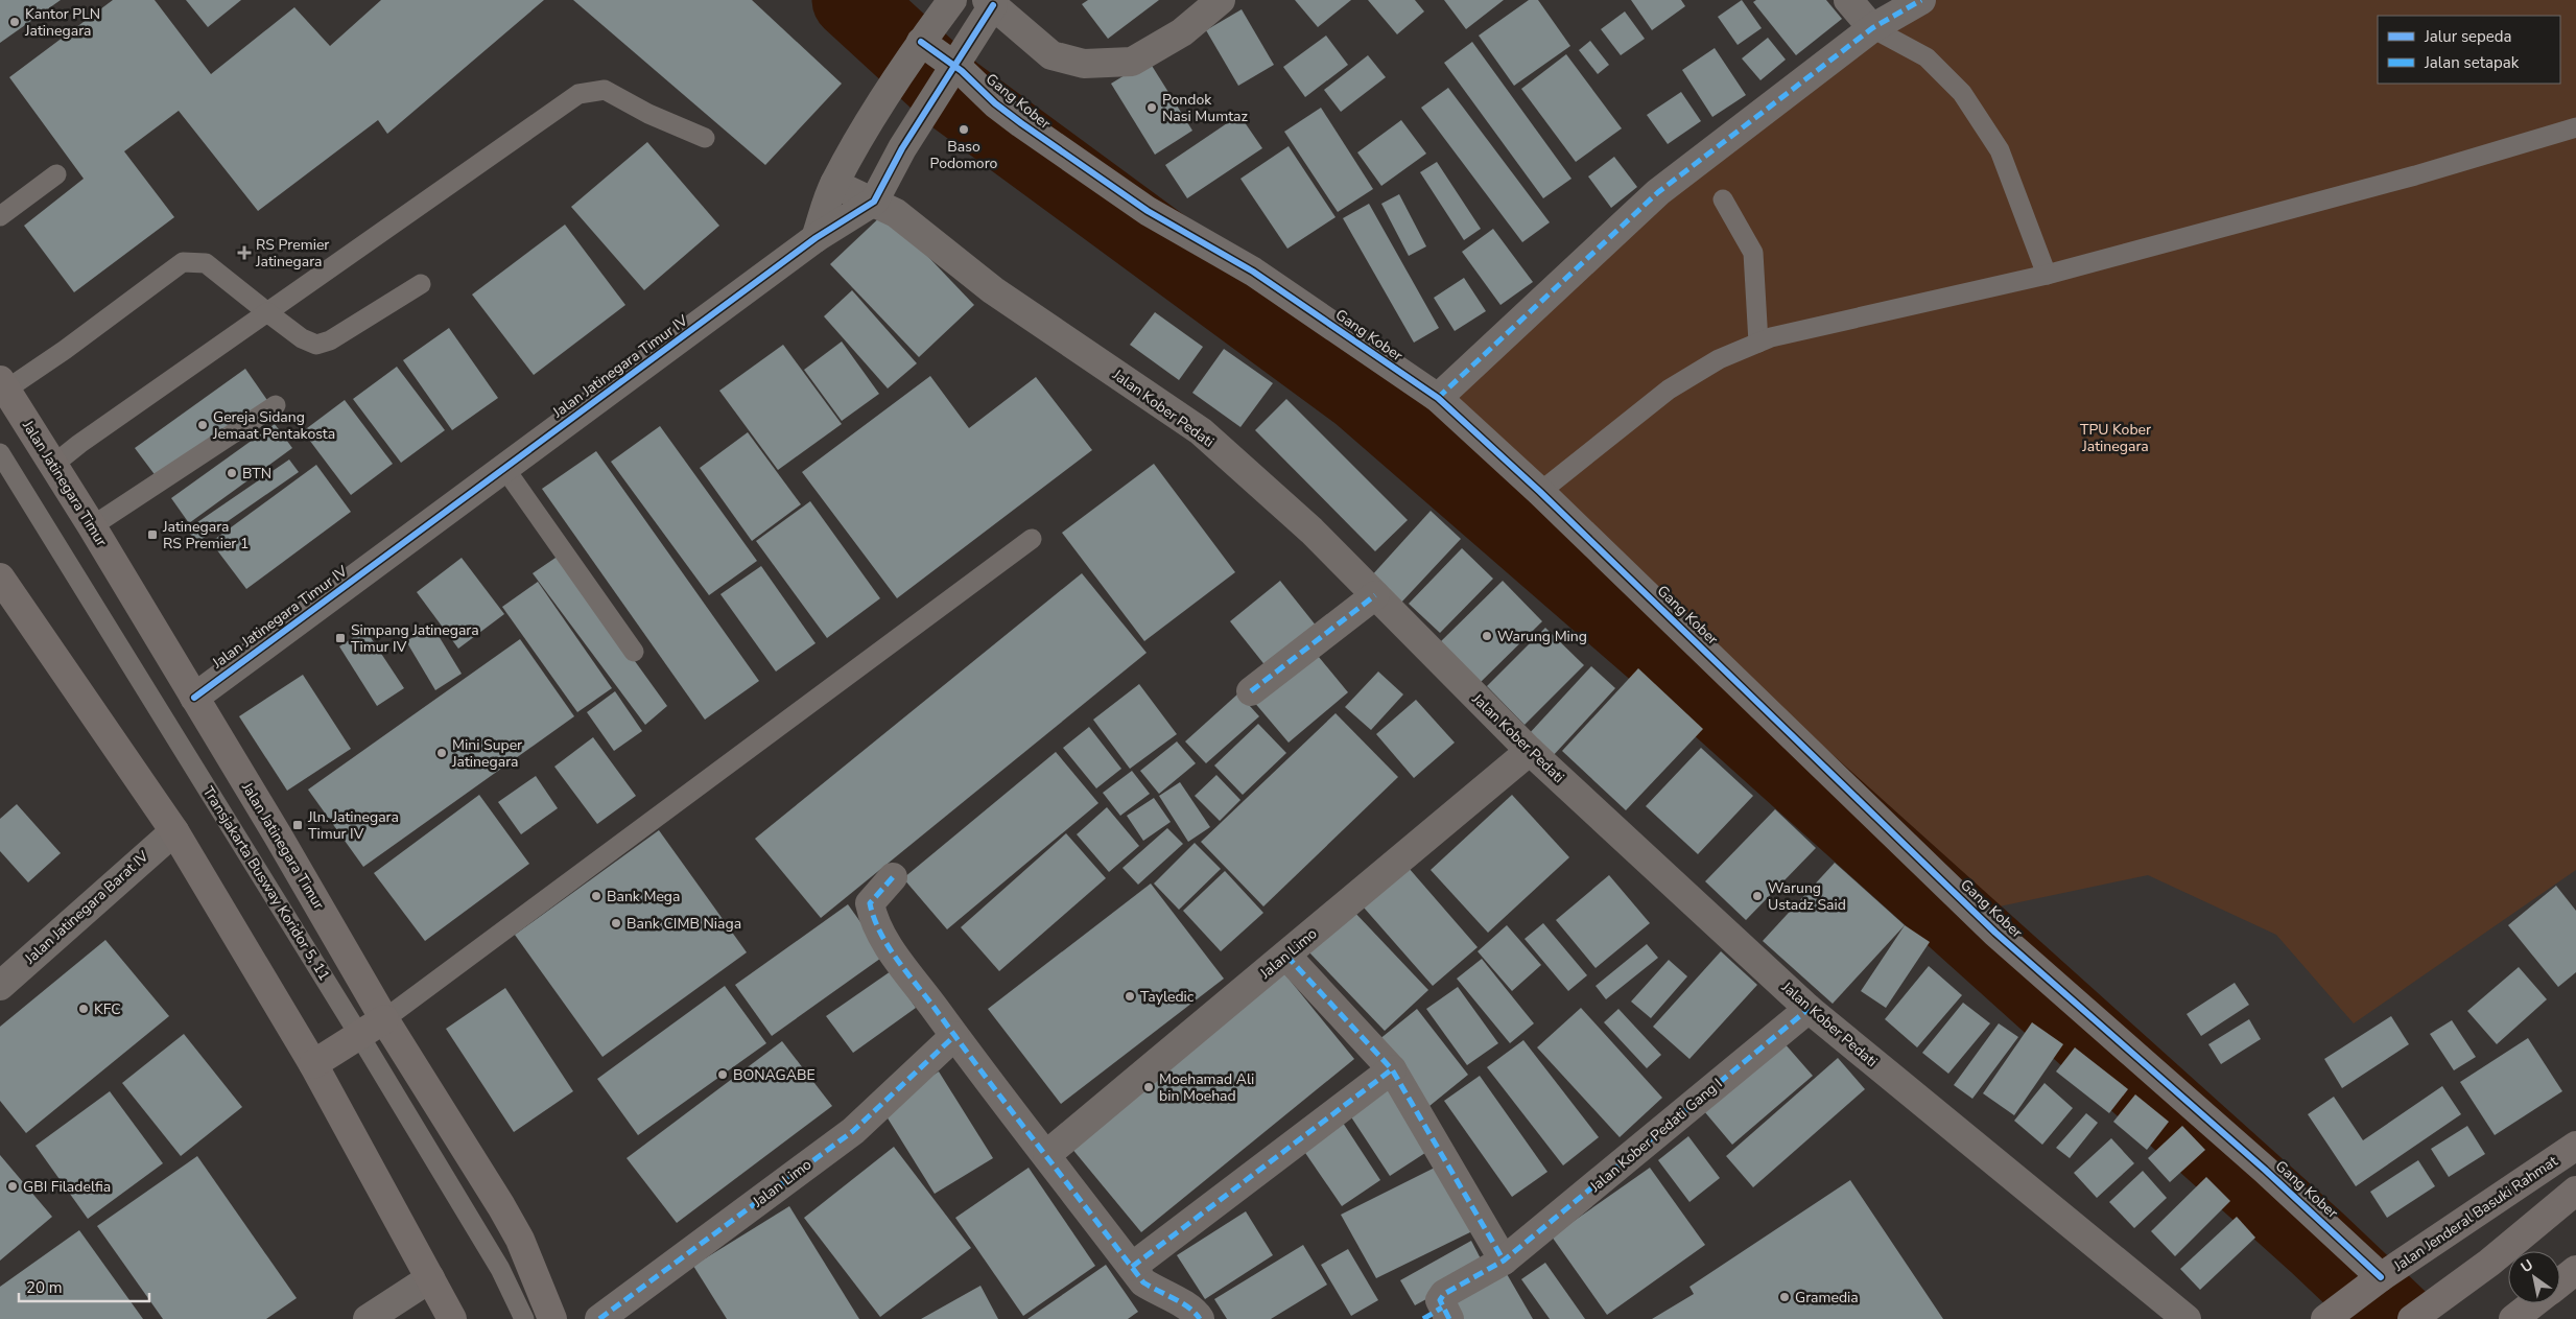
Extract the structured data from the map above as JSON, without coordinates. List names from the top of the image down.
{
  "streets": {
    "main road": ["Jalan Jatinegara Timur", "Jalan Jenderal Basuki Rahmat"],
    "street": [
      "Gang Kober",
      "Jalan Jatinegara Timur IV",
      "Jalan Kober Pedati",
      "Jalan Jatinegara Barat IV",
      "Jalan Limo",
      "Jalan Kober Pedati Gang I"
    ],
    "lane": ["Transjakarta Busway Koridor 5, 11"]
  },
  "crossings": [
    ["Gang Kober", "Jalan Jenderal Basuki Rahmat"],
    ["Jalan Jatinegara Timur IV", "Jalan Kober Pedati"],
    ["Jalan Jatinegara Timur IV", "Jalan Jatinegara Timur"],
    ["Jalan Kober Pedati", "Jalan Limo"],
    ["Jalan Kober Pedati", "Jalan Kober Pedati Gang I"]
  ],
  "parks": ["TPU Kober Jatinegara"],
  "places": {
    "other": [
      "Kantor PLN Jatinegara",
      "Pondok Nasi Mumtaz",
      "Baso Podomoro",
      "Gereja Sidang Jemaat Pentakosta",
      "BTN",
      "Warung Ming",
      "Mini Super Jatinegara",
      "Bank Mega",
      "Warung Ustadz Said",
      "Bank CIMB Niaga",
      "Tayledic",
      "KFC",
      "BONAGABE",
      "Moehamad Ali bin Moehad",
      "GBI Filadelfia",
      "Gramedia"
    ],
    "health": ["RS Premier Jatinegara"],
    "transit": ["Jatinegara RS Premier 1", "Simpang Jatinegara Timur IV", "Jln. Jatinegara Timur IV"]
  },
  "legend": ["Jalur sepeda", "Jalan setapak"],
  "scale_bar": "20 m",
  "north": "top left"
}
